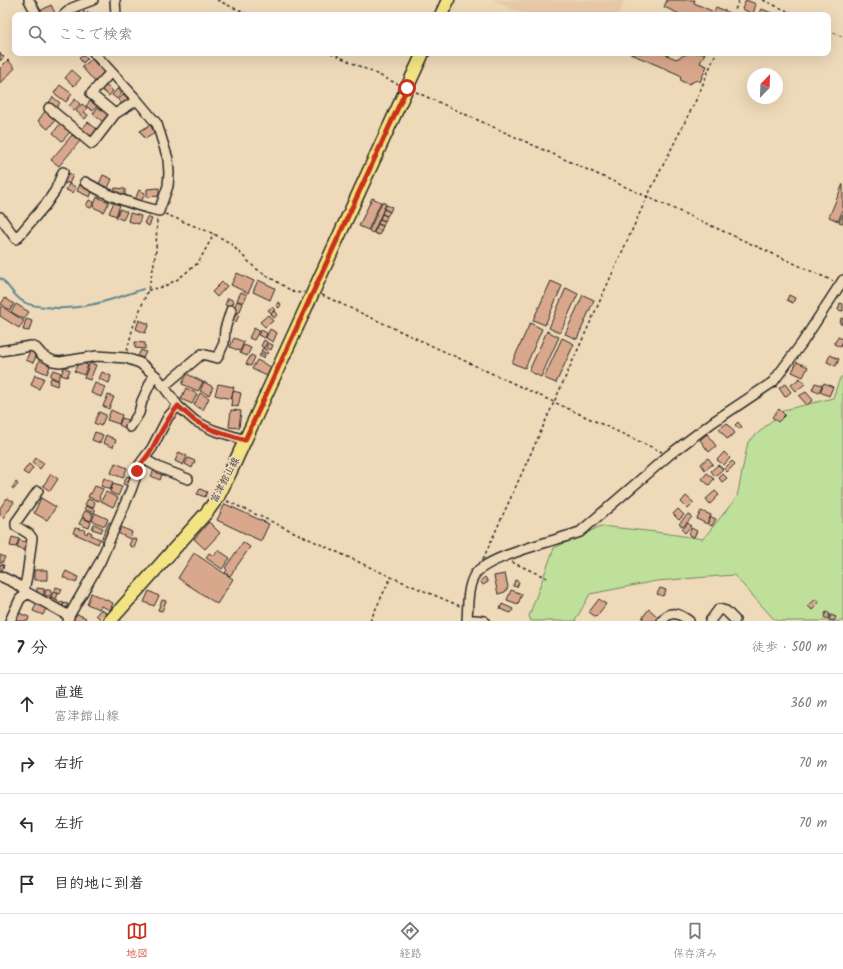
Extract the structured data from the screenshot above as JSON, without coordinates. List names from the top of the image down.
{
  "streets": {
    "main road": ["富津館山線"]
  },
  "north": "top right",
  "page": {
    "search": "ここで検索",
    "heading": ["7 分", "徒歩 · 500 m"],
    "list": [
      ["直進", "富津館山線", "360 m"],
      ["右折", "70 m"],
      ["左折", "70 m"],
      "目的地に到着"
    ],
    "nav": ["地図", "経路", "保存済み"]
  }
}
